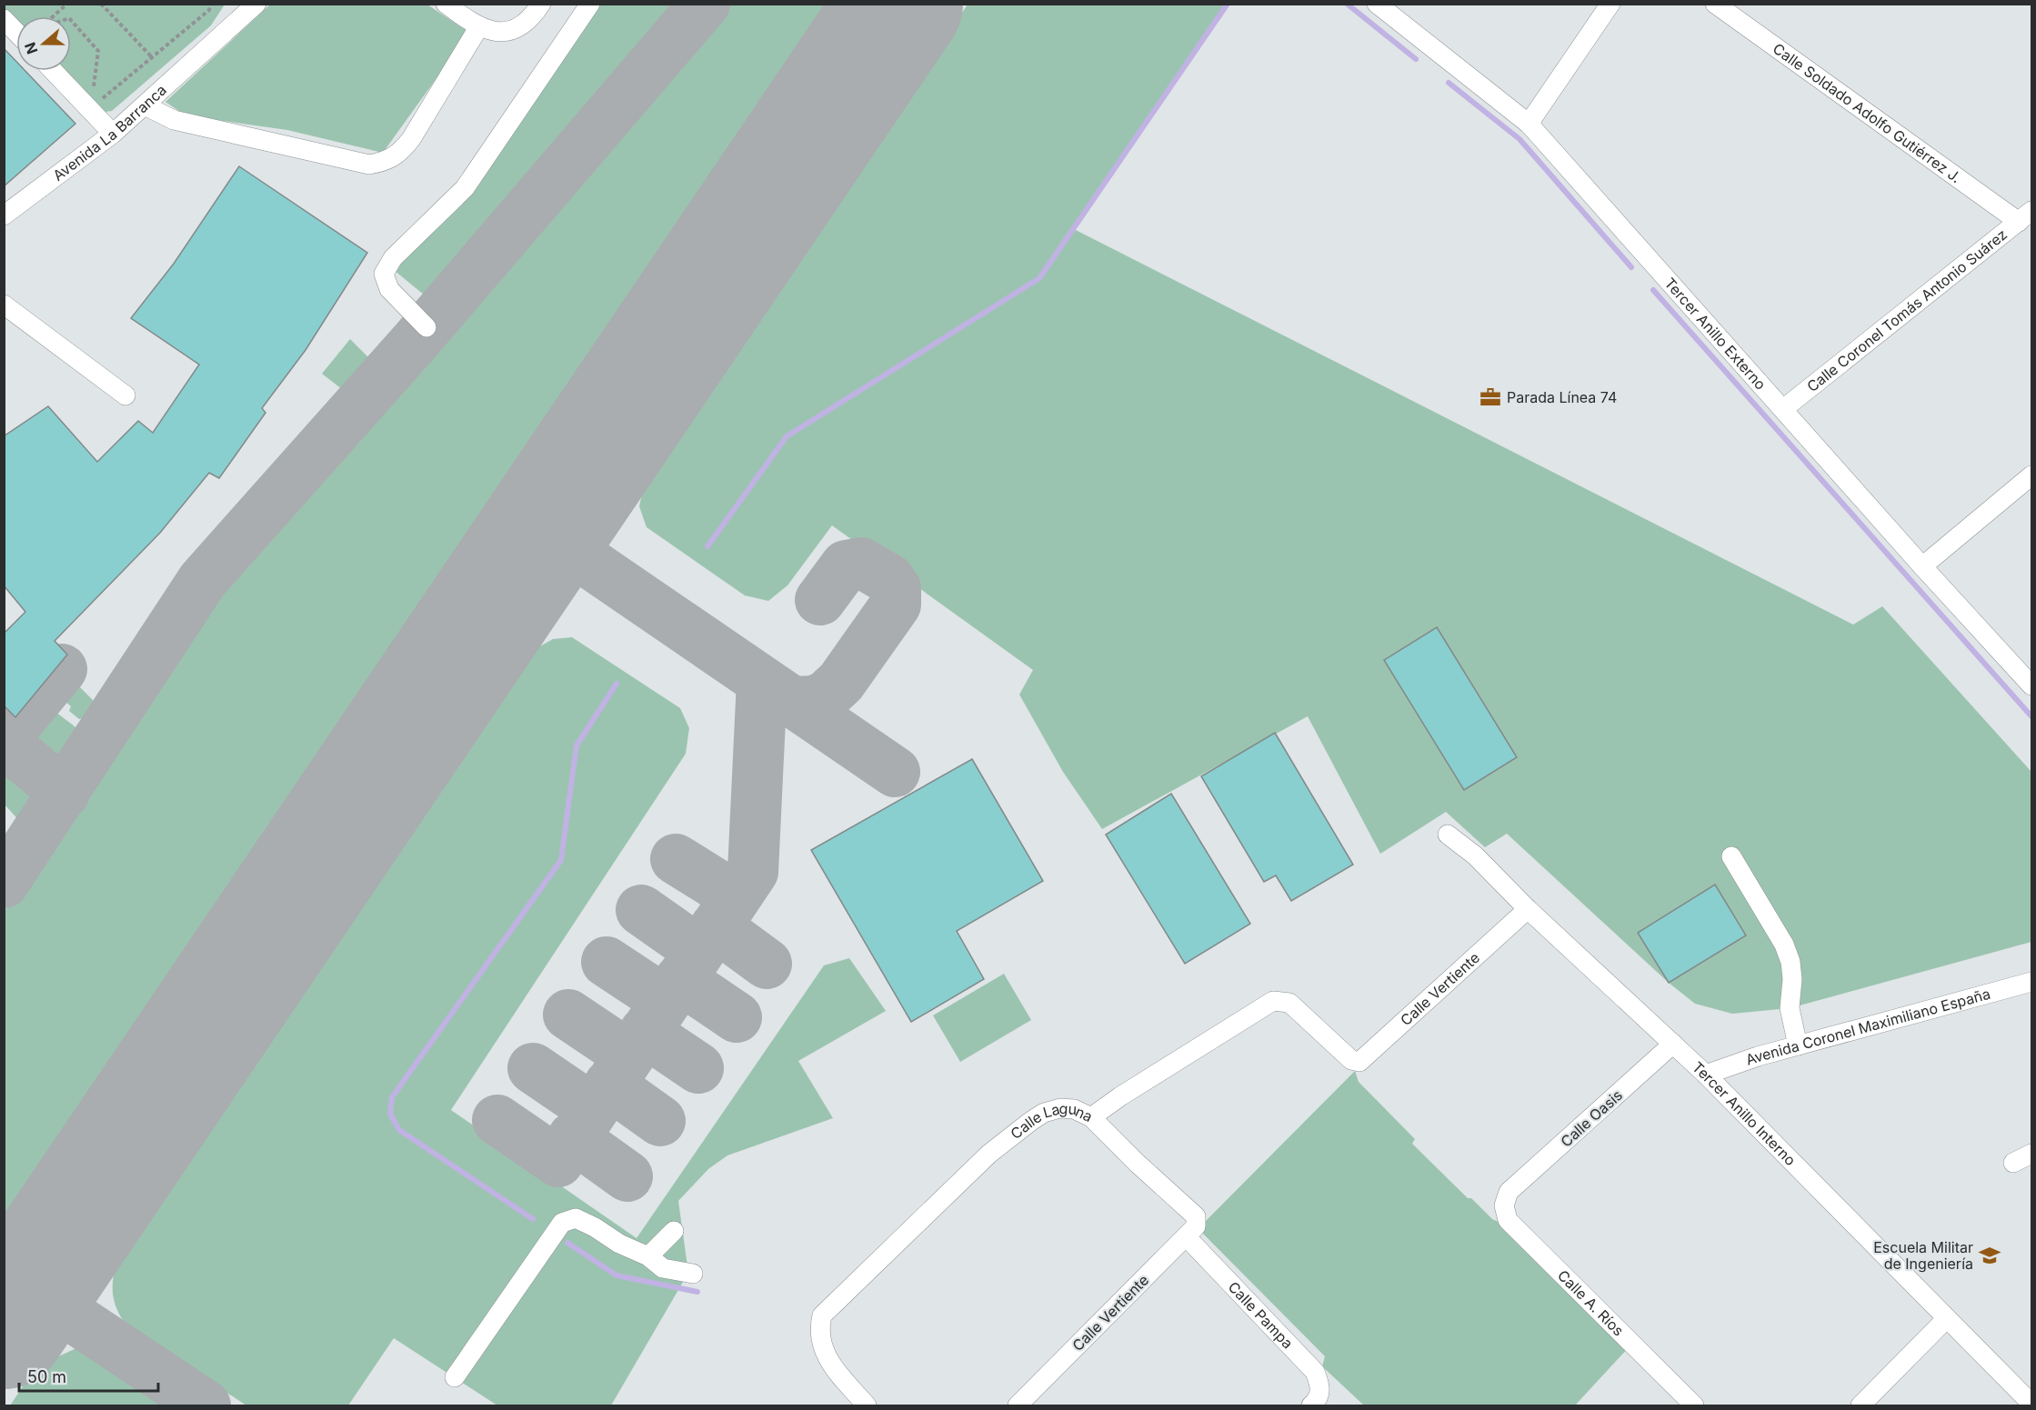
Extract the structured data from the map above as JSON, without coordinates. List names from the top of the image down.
{
  "streets": {
    "street": [
      "Calle Soldado Adolfo Gutiérrez J.",
      "Avenida La Barranca",
      "Calle Coronel Tomás Antonio Suárez",
      "Tercer Anillo Externo",
      "Calle Vertiente",
      "Avenida Coronel Maximiliano España",
      "Tercer Anillo Interno",
      "Calle Oasis",
      "Calle Laguna",
      "Calle A. Ríos",
      "Calle Pampa"
    ]
  },
  "crossings": [
    ["Calle Soldado Adolfo Gutiérrez J.", "Calle Coronel Tomás Antonio Suárez"],
    ["Calle Coronel Tomás Antonio Suárez", "Tercer Anillo Externo"],
    ["Calle Vertiente", "Tercer Anillo Interno"],
    ["Calle Vertiente", "Calle Laguna"],
    ["Calle Vertiente", "Calle Pampa"],
    ["Avenida Coronel Maximiliano España", "Tercer Anillo Interno"],
    ["Tercer Anillo Interno", "Calle Oasis"],
    ["Calle Oasis", "Calle A. Ríos"]
  ],
  "places": {
    "office": ["Parada Línea 74"],
    "school or university": ["Escuela Militar de Ingeniería"]
  },
  "scale_bar": "50 m",
  "north": "left"
}
